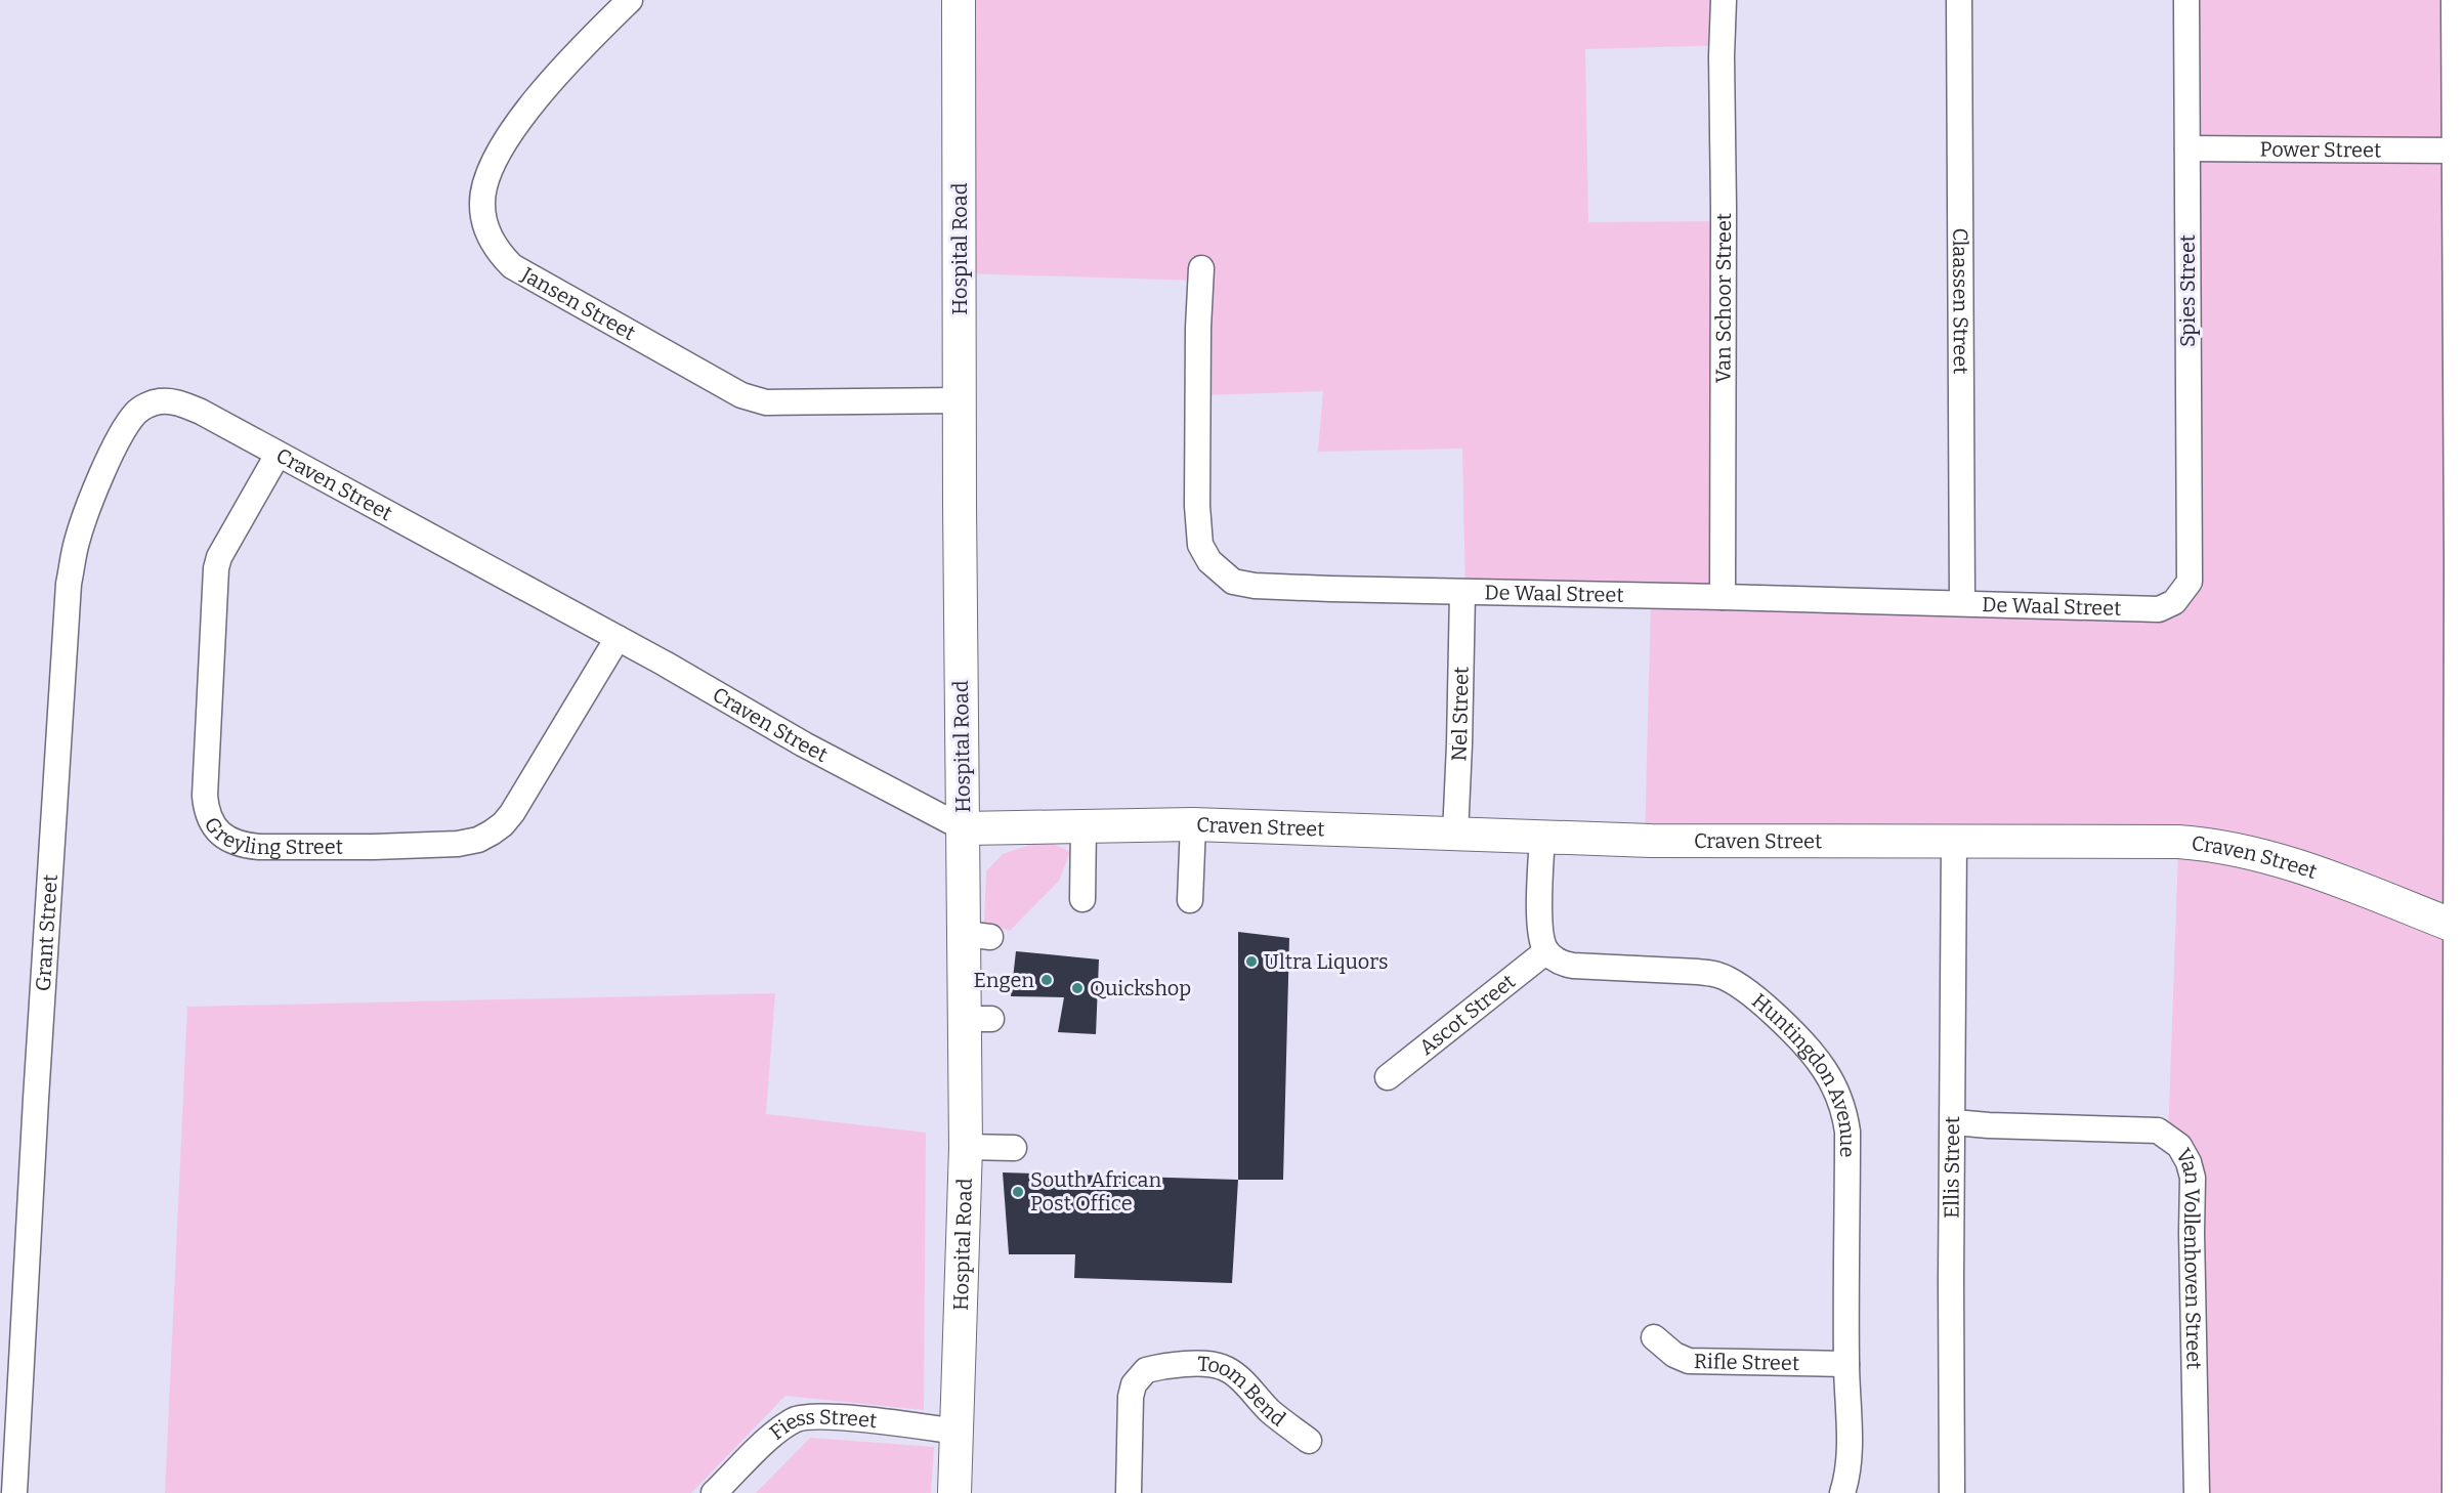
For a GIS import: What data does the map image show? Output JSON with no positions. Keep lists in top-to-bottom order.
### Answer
{
  "streets": {
    "main road": ["Hospital Road", "Craven Street"],
    "street": [
      "Power Street",
      "Spies Street",
      "Van Schoor Street",
      "Claassen Street",
      "Jansen Street",
      "De Waal Street",
      "Nel Street",
      "Greyling Street",
      "Grant Street",
      "Ascot Street",
      "Huntingdon Avenue",
      "Ellis Street",
      "Van Vollenhoven Street",
      "Rifle Street",
      "Toom Bend",
      "Fiess Street"
    ]
  },
  "crossings": [
    ["Power Street", "Spies Street"],
    ["Hospital Road", "Jansen Street"],
    ["Hospital Road", "Craven Street"],
    ["Hospital Road", "Fiess Street"],
    ["Spies Street", "De Waal Street"],
    ["Van Schoor Street", "De Waal Street"],
    ["Claassen Street", "De Waal Street"],
    ["Craven Street", "Nel Street"],
    ["Craven Street", "Greyling Street"],
    ["Craven Street", "Grant Street"],
    ["Craven Street", "Ellis Street"],
    ["De Waal Street", "Nel Street"],
    ["Ascot Street", "Huntingdon Avenue"],
    ["Huntingdon Avenue", "Rifle Street"],
    ["Ellis Street", "Van Vollenhoven Street"]
  ],
  "places": [
    "Ultra Liquors",
    "Engen",
    "Quickshop",
    "South African Post Office"
  ]
}
